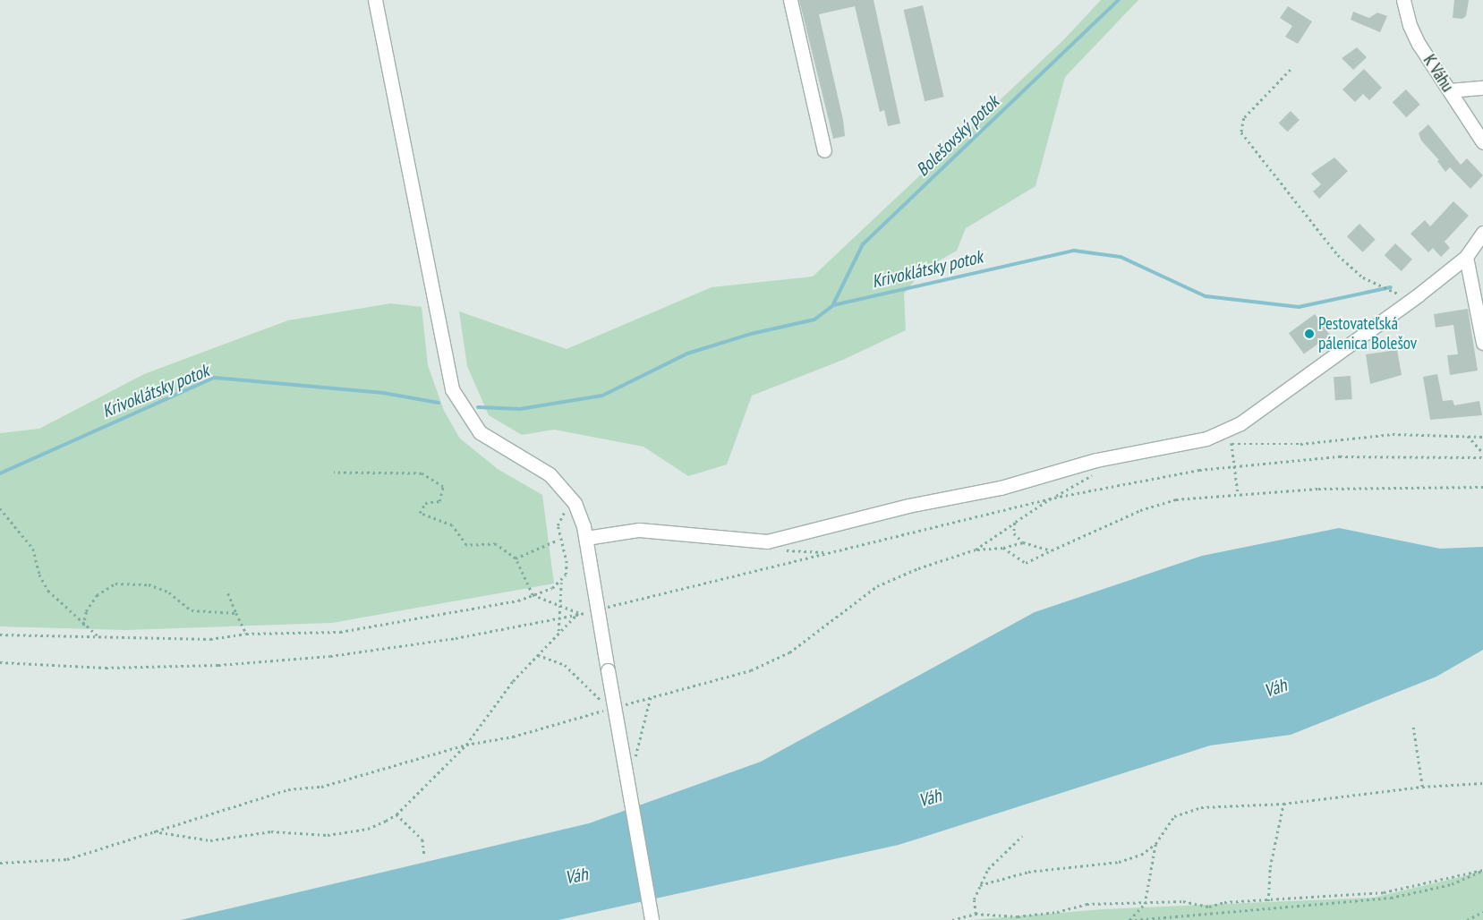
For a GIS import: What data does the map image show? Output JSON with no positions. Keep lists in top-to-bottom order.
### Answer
{
  "streets": {
    "street": ["K Váhu"]
  },
  "water": ["Bolešovský potok", "Krivoklátsky potok", "Váh"],
  "places": ["Pestovateľská pálenica Bolešov"]
}
